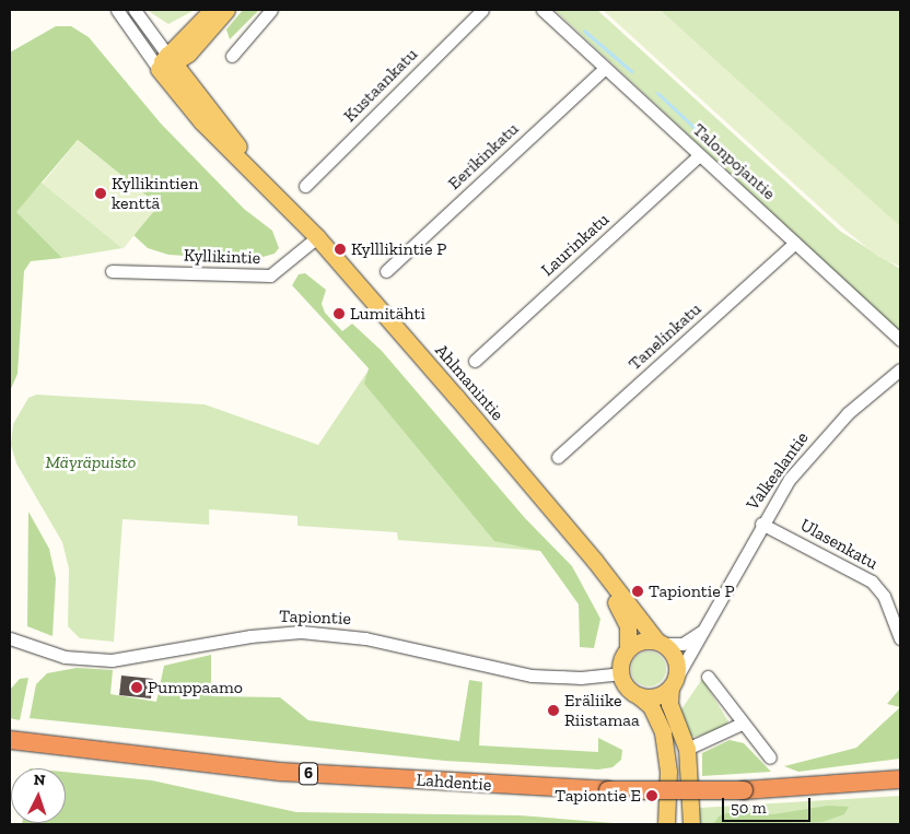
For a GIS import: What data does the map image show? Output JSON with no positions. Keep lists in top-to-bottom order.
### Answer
{
  "streets": {
    "highway": ["6", "Lahdentie"],
    "main road": ["Ahlmanintie"],
    "street": [
      "Kustaankatu",
      "Eerikinkatu",
      "Talonpojantie",
      "Laurinkatu",
      "Kyllikintie",
      "Tanelinkatu",
      "Valkealantie",
      "Ulasenkatu",
      "Tapiontie"
    ]
  },
  "crossings": [
    ["Eerikinkatu", "Talonpojantie"],
    ["Talonpojantie", "Laurinkatu"],
    ["Talonpojantie", "Tanelinkatu"],
    ["Kyllikintie", "Ahlmanintie"],
    ["Ahlmanintie", "Valkealantie"],
    ["Ahlmanintie", "Tapiontie"],
    ["Valkealantie", "Ulasenkatu"],
    ["Valkealantie", "Tapiontie"]
  ],
  "parks": ["Mäyräpuisto"],
  "places": [
    "Kyllikintien kenttä",
    "Kylllikintie P",
    "Lumitähti",
    "Tapiontie P",
    "Pumppaamo",
    "Eräliike Riistamaa",
    "Tapiontie E"
  ],
  "scale_bar": "50 m",
  "north": "top"
}
